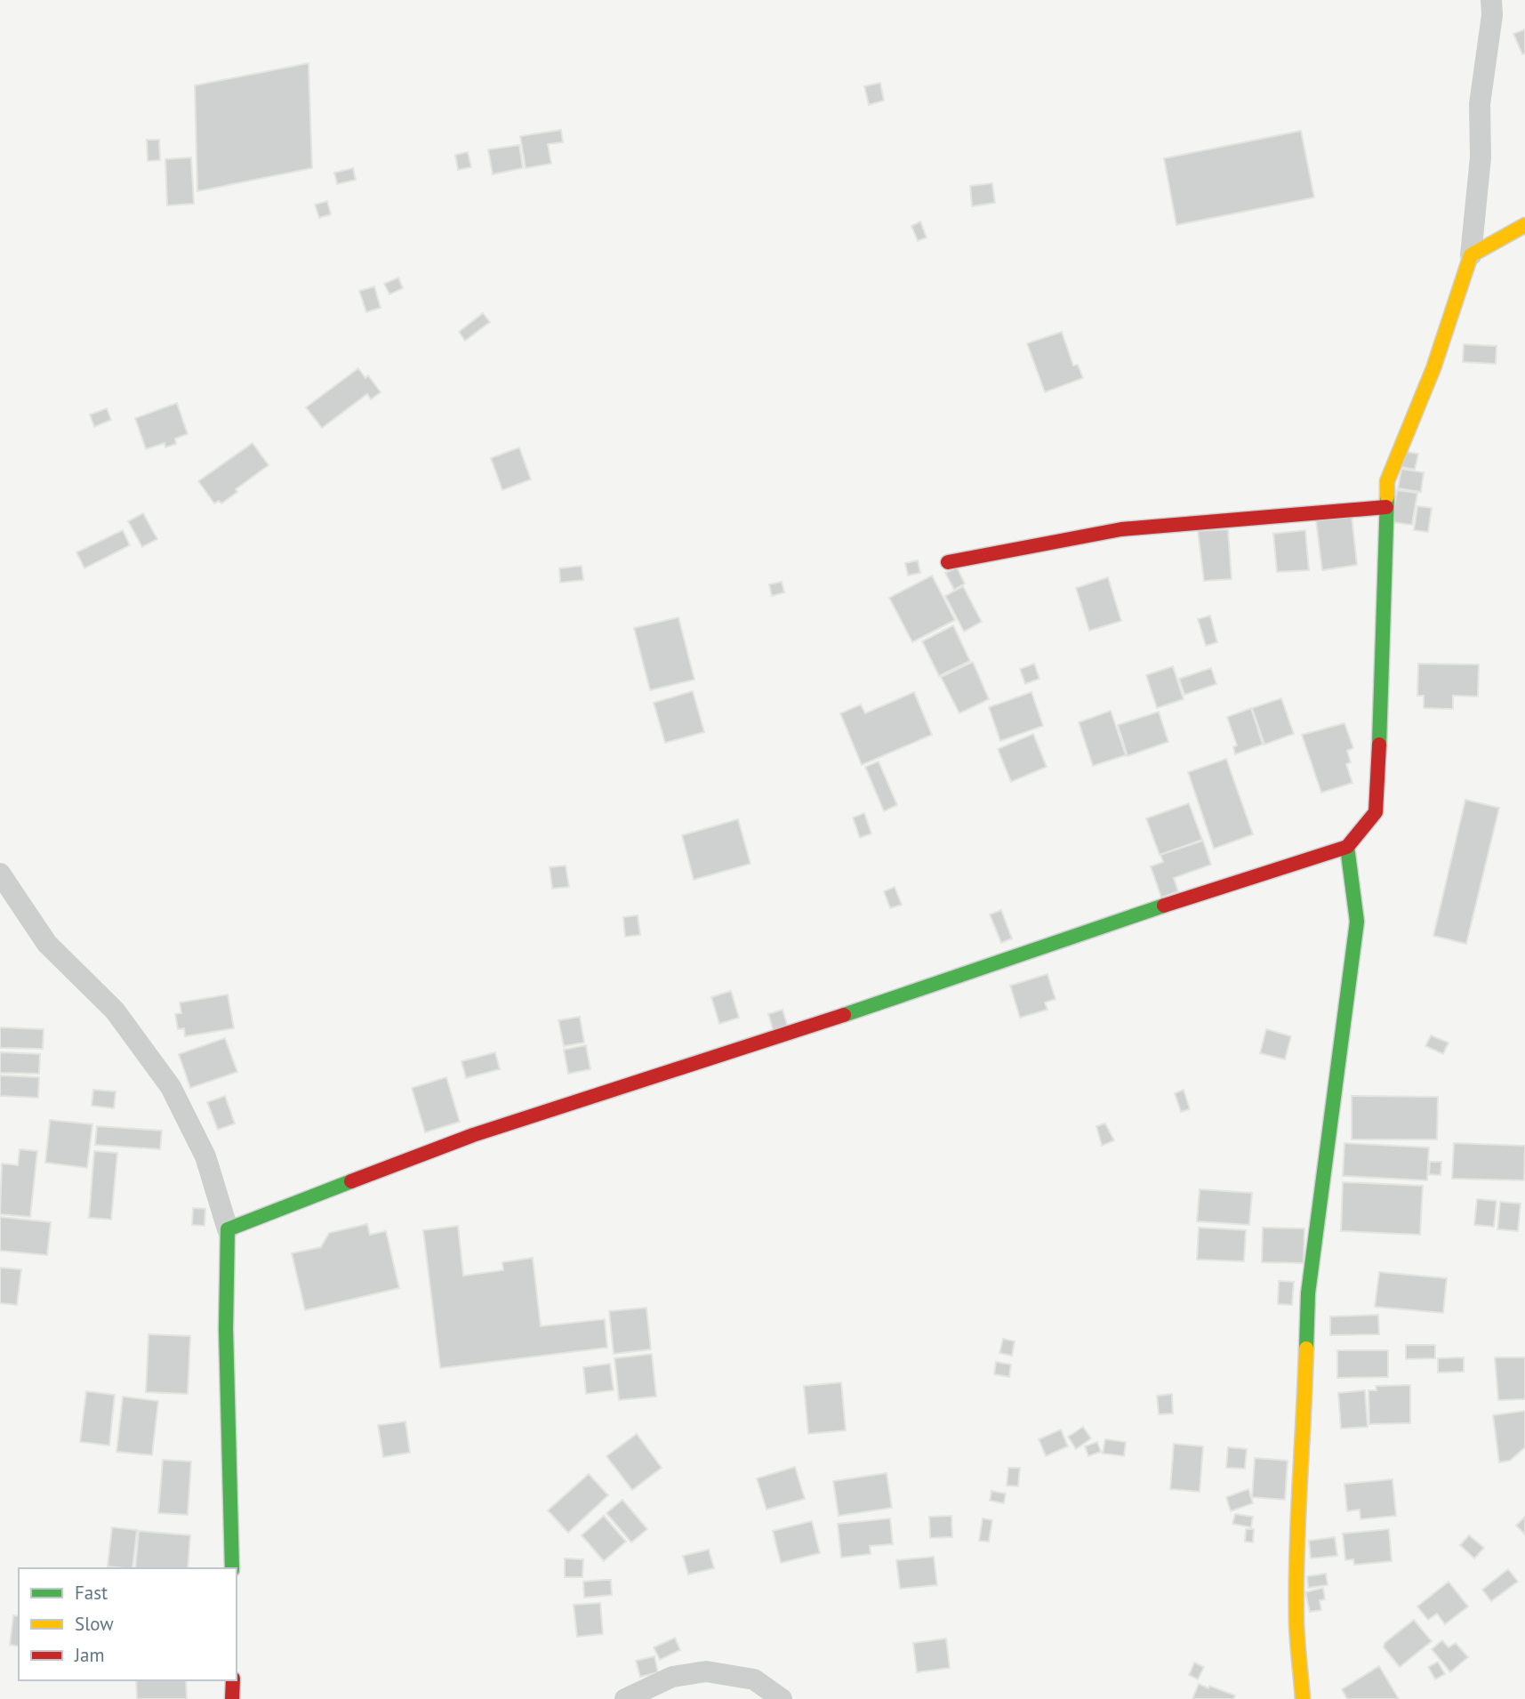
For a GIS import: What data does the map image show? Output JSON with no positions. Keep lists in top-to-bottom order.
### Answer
{
  "legend": ["Fast", "Slow", "Jam"]
}
